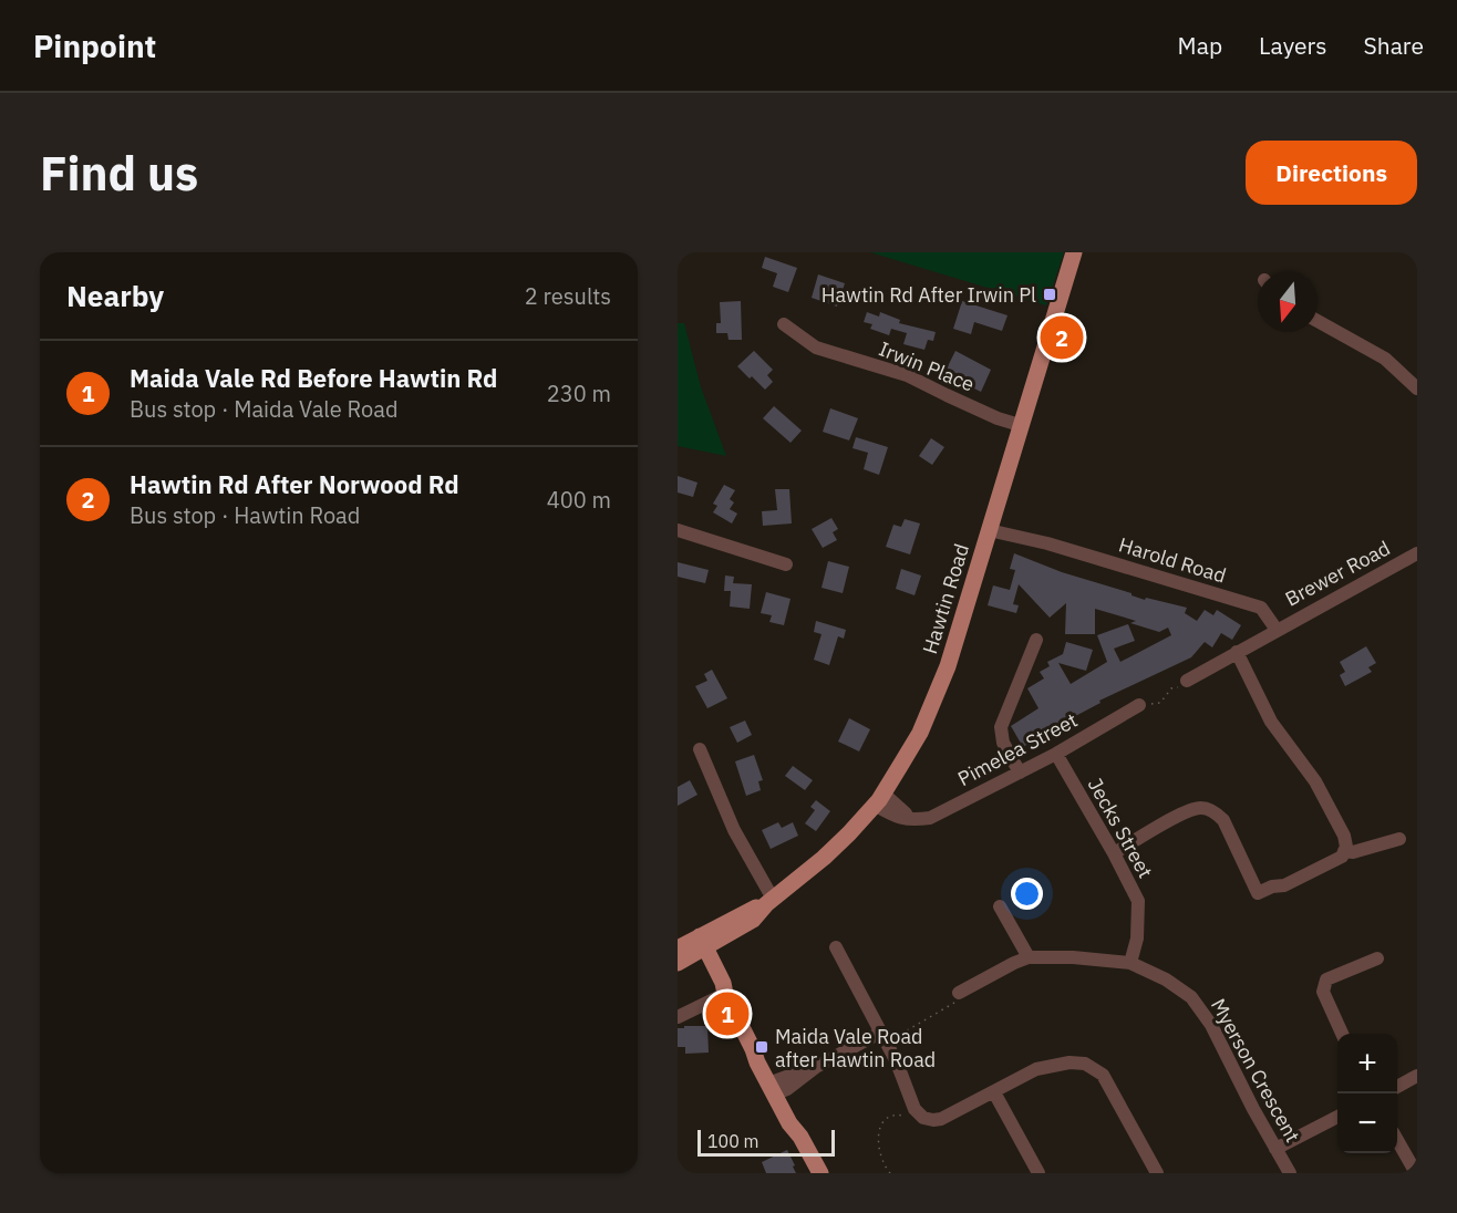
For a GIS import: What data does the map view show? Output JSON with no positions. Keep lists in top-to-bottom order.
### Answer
{
  "streets": {
    "main road": ["Hawtin Road"],
    "street": [
      "Irwin Place",
      "Harold Road",
      "Brewer Road",
      "Pimelea Street",
      "Jecks Street",
      "Myerson Crescent"
    ]
  },
  "crossings": [
    ["Irwin Place", "Hawtin Road"],
    ["Harold Road", "Brewer Road"],
    ["Harold Road", "Hawtin Road"],
    ["Hawtin Road", "Pimelea Street"],
    ["Pimelea Street", "Jecks Street"],
    ["Jecks Street", "Myerson Crescent"]
  ],
  "places": {
    "transit": ["Hawtin Rd After Irwin Pl", "Maida Vale Road after Hawtin Road"]
  },
  "scale_bar": "100 m",
  "north": "bottom",
  "page": {
    "header": "Pinpoint",
    "nav": ["Map", "Layers", "Share"],
    "buttons": "Directions",
    "title": "Find us",
    "heading": ["Nearby", "2 results"],
    "pins": ["2", "1"],
    "list": [
      {
        "mark": "1",
        "name": "Maida Vale Rd Before Hawtin Rd",
        "note": "Bus stop · Maida Vale Road",
        "value": "230 m"
      },
      {
        "mark": "2",
        "name": "Hawtin Rd After Norwood Rd",
        "note": "Bus stop · Hawtin Road",
        "value": "400 m"
      }
    ],
    "map_buttons": ["+", "−"],
    "scale": "100 m"
  }
}
